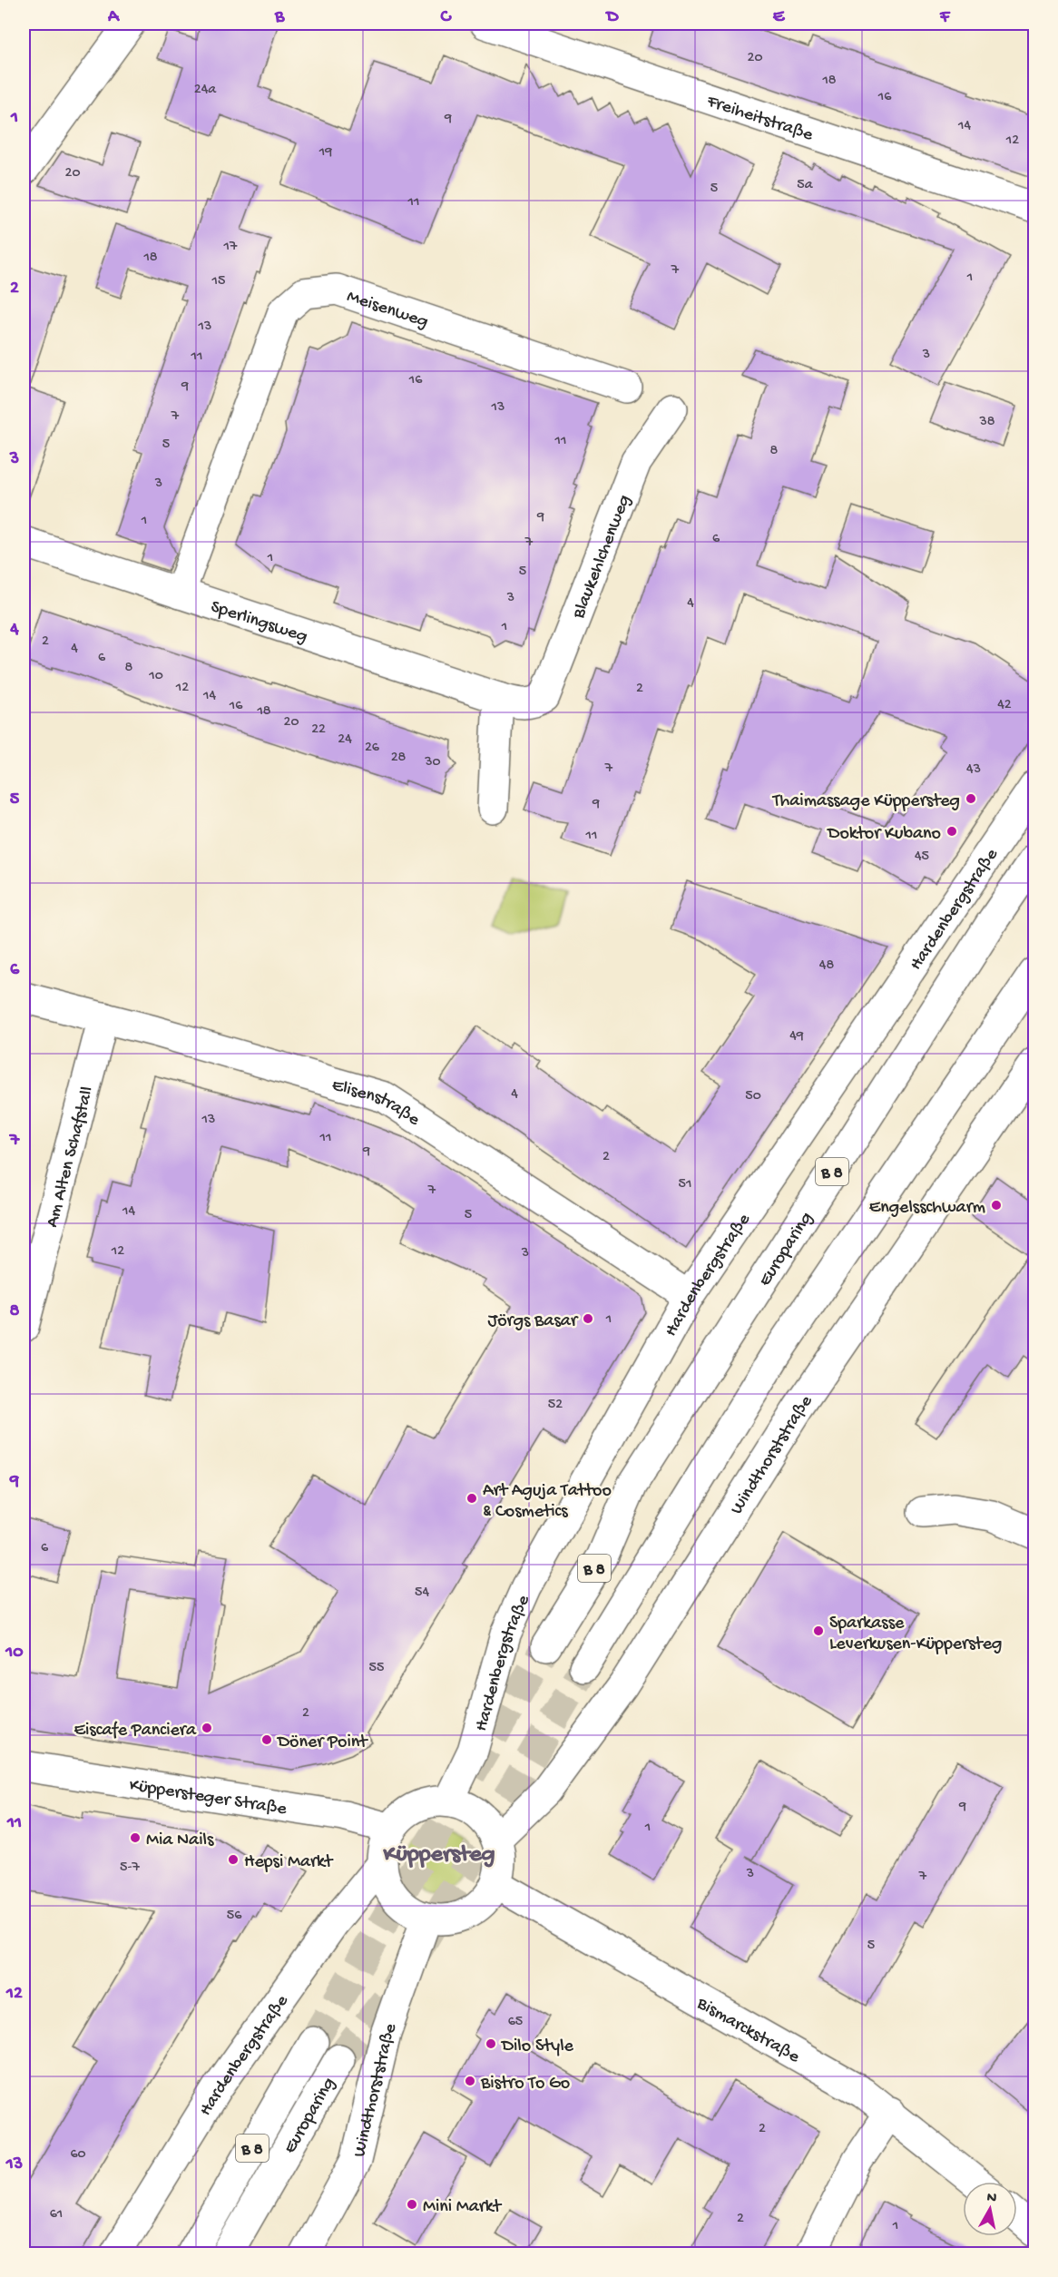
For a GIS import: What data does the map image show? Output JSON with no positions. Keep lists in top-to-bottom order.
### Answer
{
  "streets": {
    "main road": [
      "Freiheitstraße",
      "Meisenweg",
      "Blaukehlchenweg",
      "Sperlingsweg",
      "Hardenbergstraße",
      "Elisenstraße",
      "Am Alten Schafstall",
      "B 8",
      "Europaring",
      "Windthorststraße",
      "Küppersteger Straße",
      "Bismarckstraße"
    ]
  },
  "crossings": [
    ["Meisenweg", "Sperlingsweg"],
    ["Blaukehlchenweg", "Sperlingsweg"],
    ["Hardenbergstraße", "Elisenstraße"],
    ["Hardenbergstraße", "Windthorststraße"],
    ["Hardenbergstraße", "Küppersteger Straße"],
    ["Hardenbergstraße", "Bismarckstraße"],
    ["Elisenstraße", "Am Alten Schafstall"],
    ["Windthorststraße", "Küppersteger Straße"],
    ["Windthorststraße", "Bismarckstraße"],
    ["Küppersteger Straße", "Bismarckstraße"]
  ],
  "districts": ["Küppersteg"],
  "places": [
    "Thaimassage Küppersteg",
    "Doktor Kubano",
    "Engelsschwarm",
    "Jörgs Basar",
    "Art Aguja Tattoo & Cosmetics",
    "Sparkasse Leverkusen-Küppersteg",
    "Eiscafe Panciera",
    "Döner Point",
    "Mia Nails",
    "Hepsi Markt",
    "Dilo Style",
    "Bistro To Go",
    "Mini Markt"
  ],
  "house_numbers": [
    "20",
    "18",
    "24a",
    "16",
    "9",
    "14",
    "12",
    "19",
    "20",
    "5a",
    "5",
    "11",
    "17",
    "18",
    "7",
    "1",
    "15",
    "13",
    "3",
    "11",
    "16",
    "9",
    "13",
    "7",
    "38",
    "11",
    "5",
    "8",
    "3",
    "9",
    "1",
    "6",
    "7",
    "1",
    "5",
    "3",
    "4",
    "1",
    "2",
    "4",
    "6",
    "8",
    "10",
    "12",
    "2",
    "14",
    "42",
    "16",
    "18",
    "20",
    "22",
    "24",
    "26",
    "28",
    "30",
    "7",
    "43",
    "9",
    "11",
    "45",
    "48",
    "49",
    "4",
    "50",
    "13",
    "11",
    "9",
    "2",
    "51",
    "7",
    "14",
    "5",
    "12",
    "3",
    "1",
    "52",
    "6",
    "54",
    "55",
    "2",
    "9",
    "1",
    "5-7",
    "3",
    "7",
    "56",
    "5",
    "65",
    "2",
    "60",
    "61",
    "2",
    "1"
  ],
  "north": "top",
  "grid": {
    "columns": [
      "A",
      "B",
      "C",
      "D",
      "E",
      "F"
    ],
    "rows": [
      "1",
      "2",
      "3",
      "4",
      "5",
      "6",
      "7",
      "8",
      "9",
      "10",
      "11",
      "12",
      "13"
    ]
  }
}
